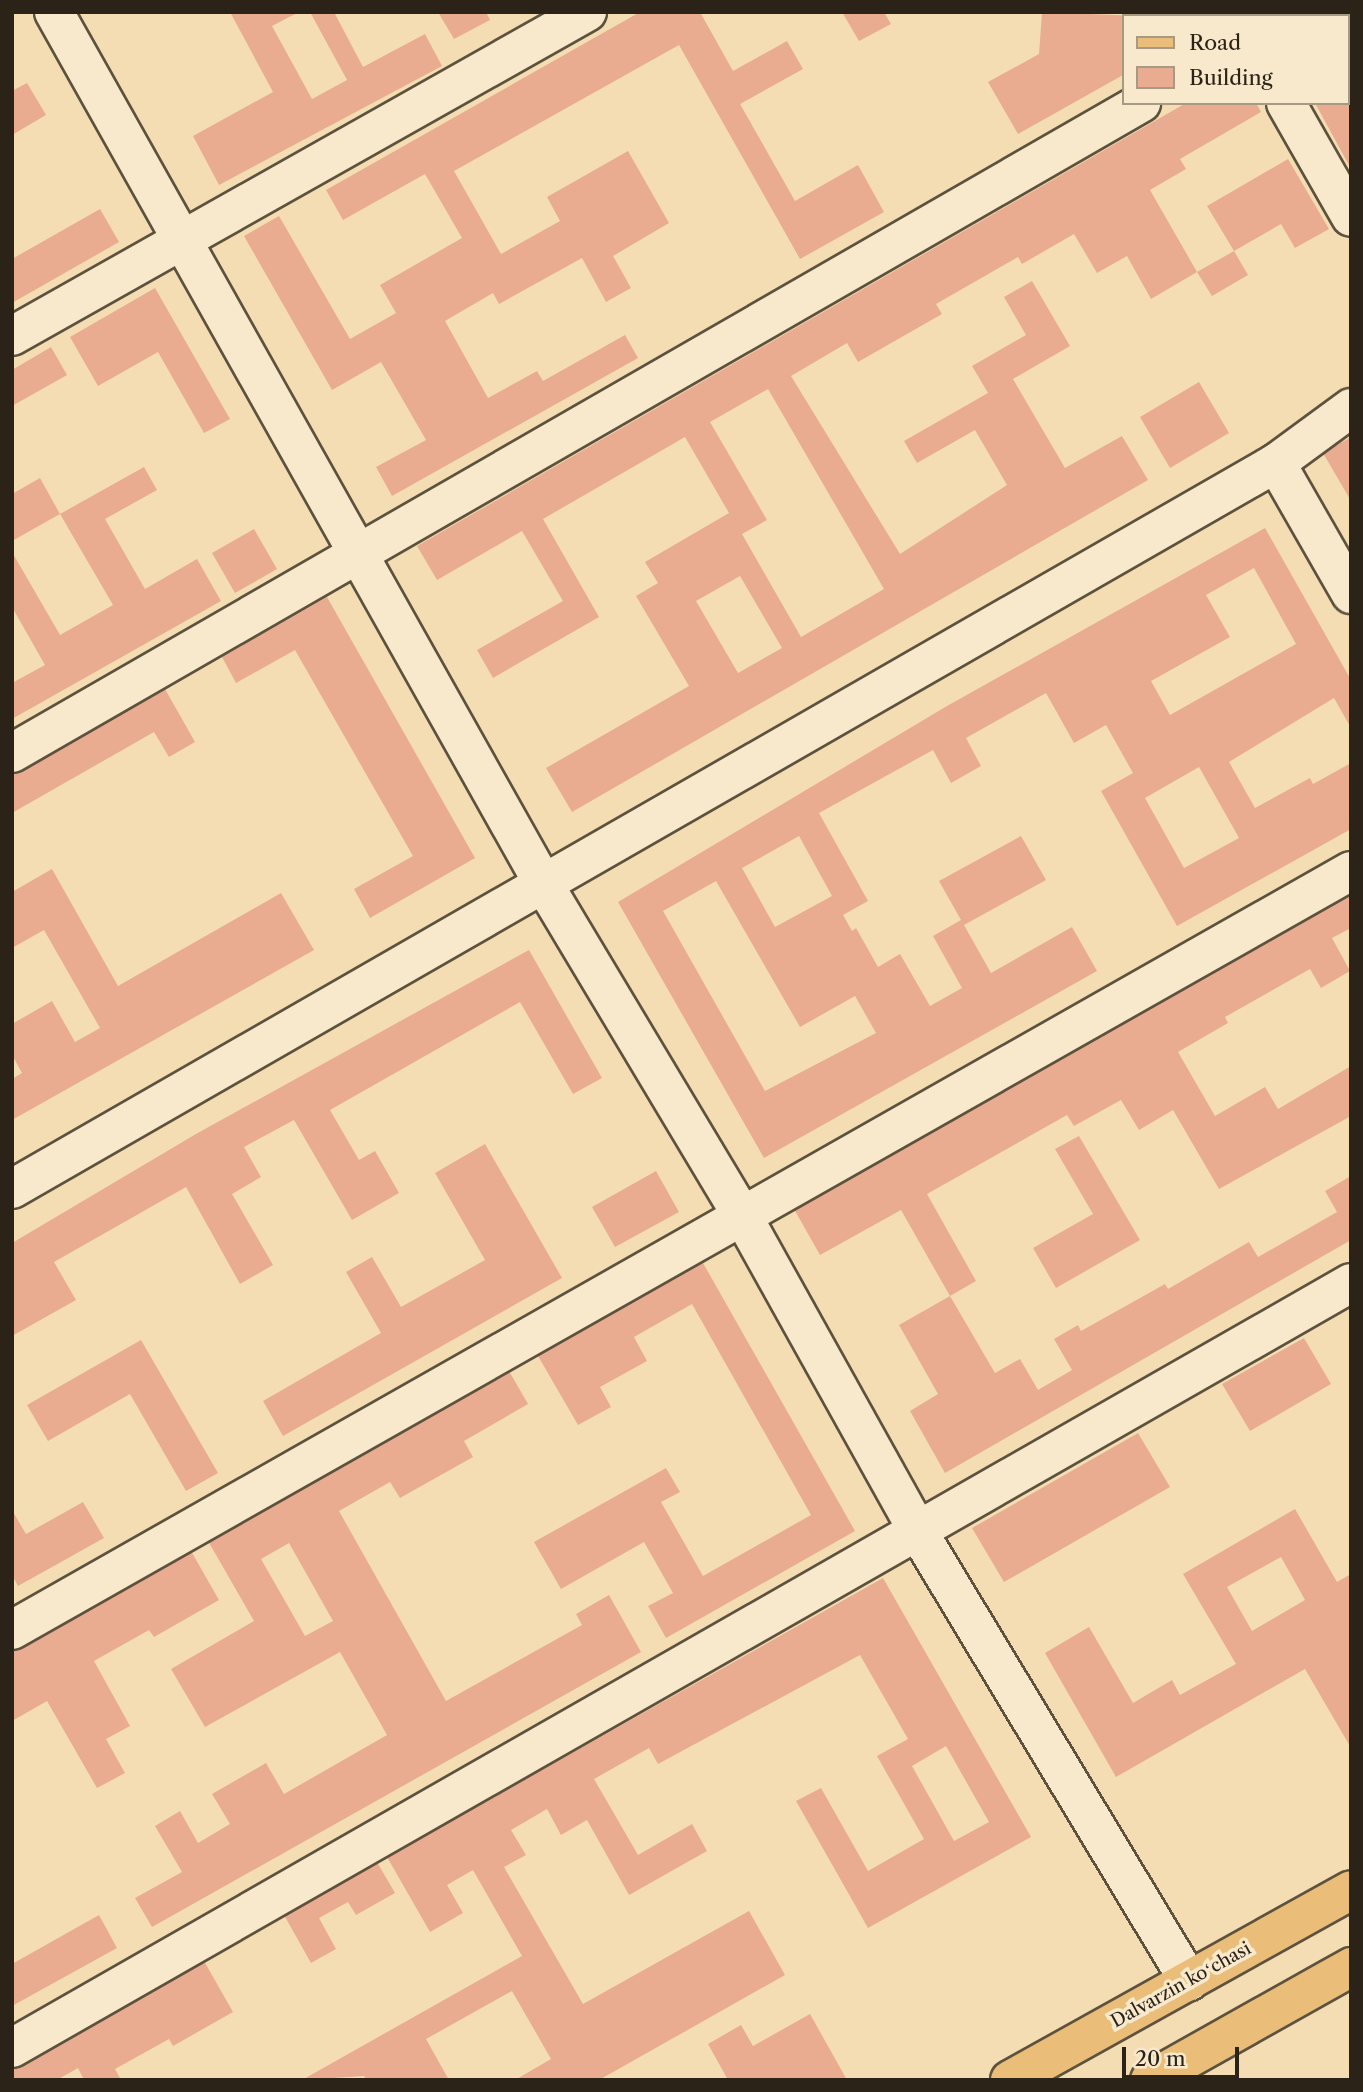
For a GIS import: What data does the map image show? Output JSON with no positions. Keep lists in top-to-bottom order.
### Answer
{
  "streets": {
    "main road": ["Dalvarzin koʻchasi"]
  },
  "legend": ["Road", "Building"],
  "scale_bar": "20 m"
}
